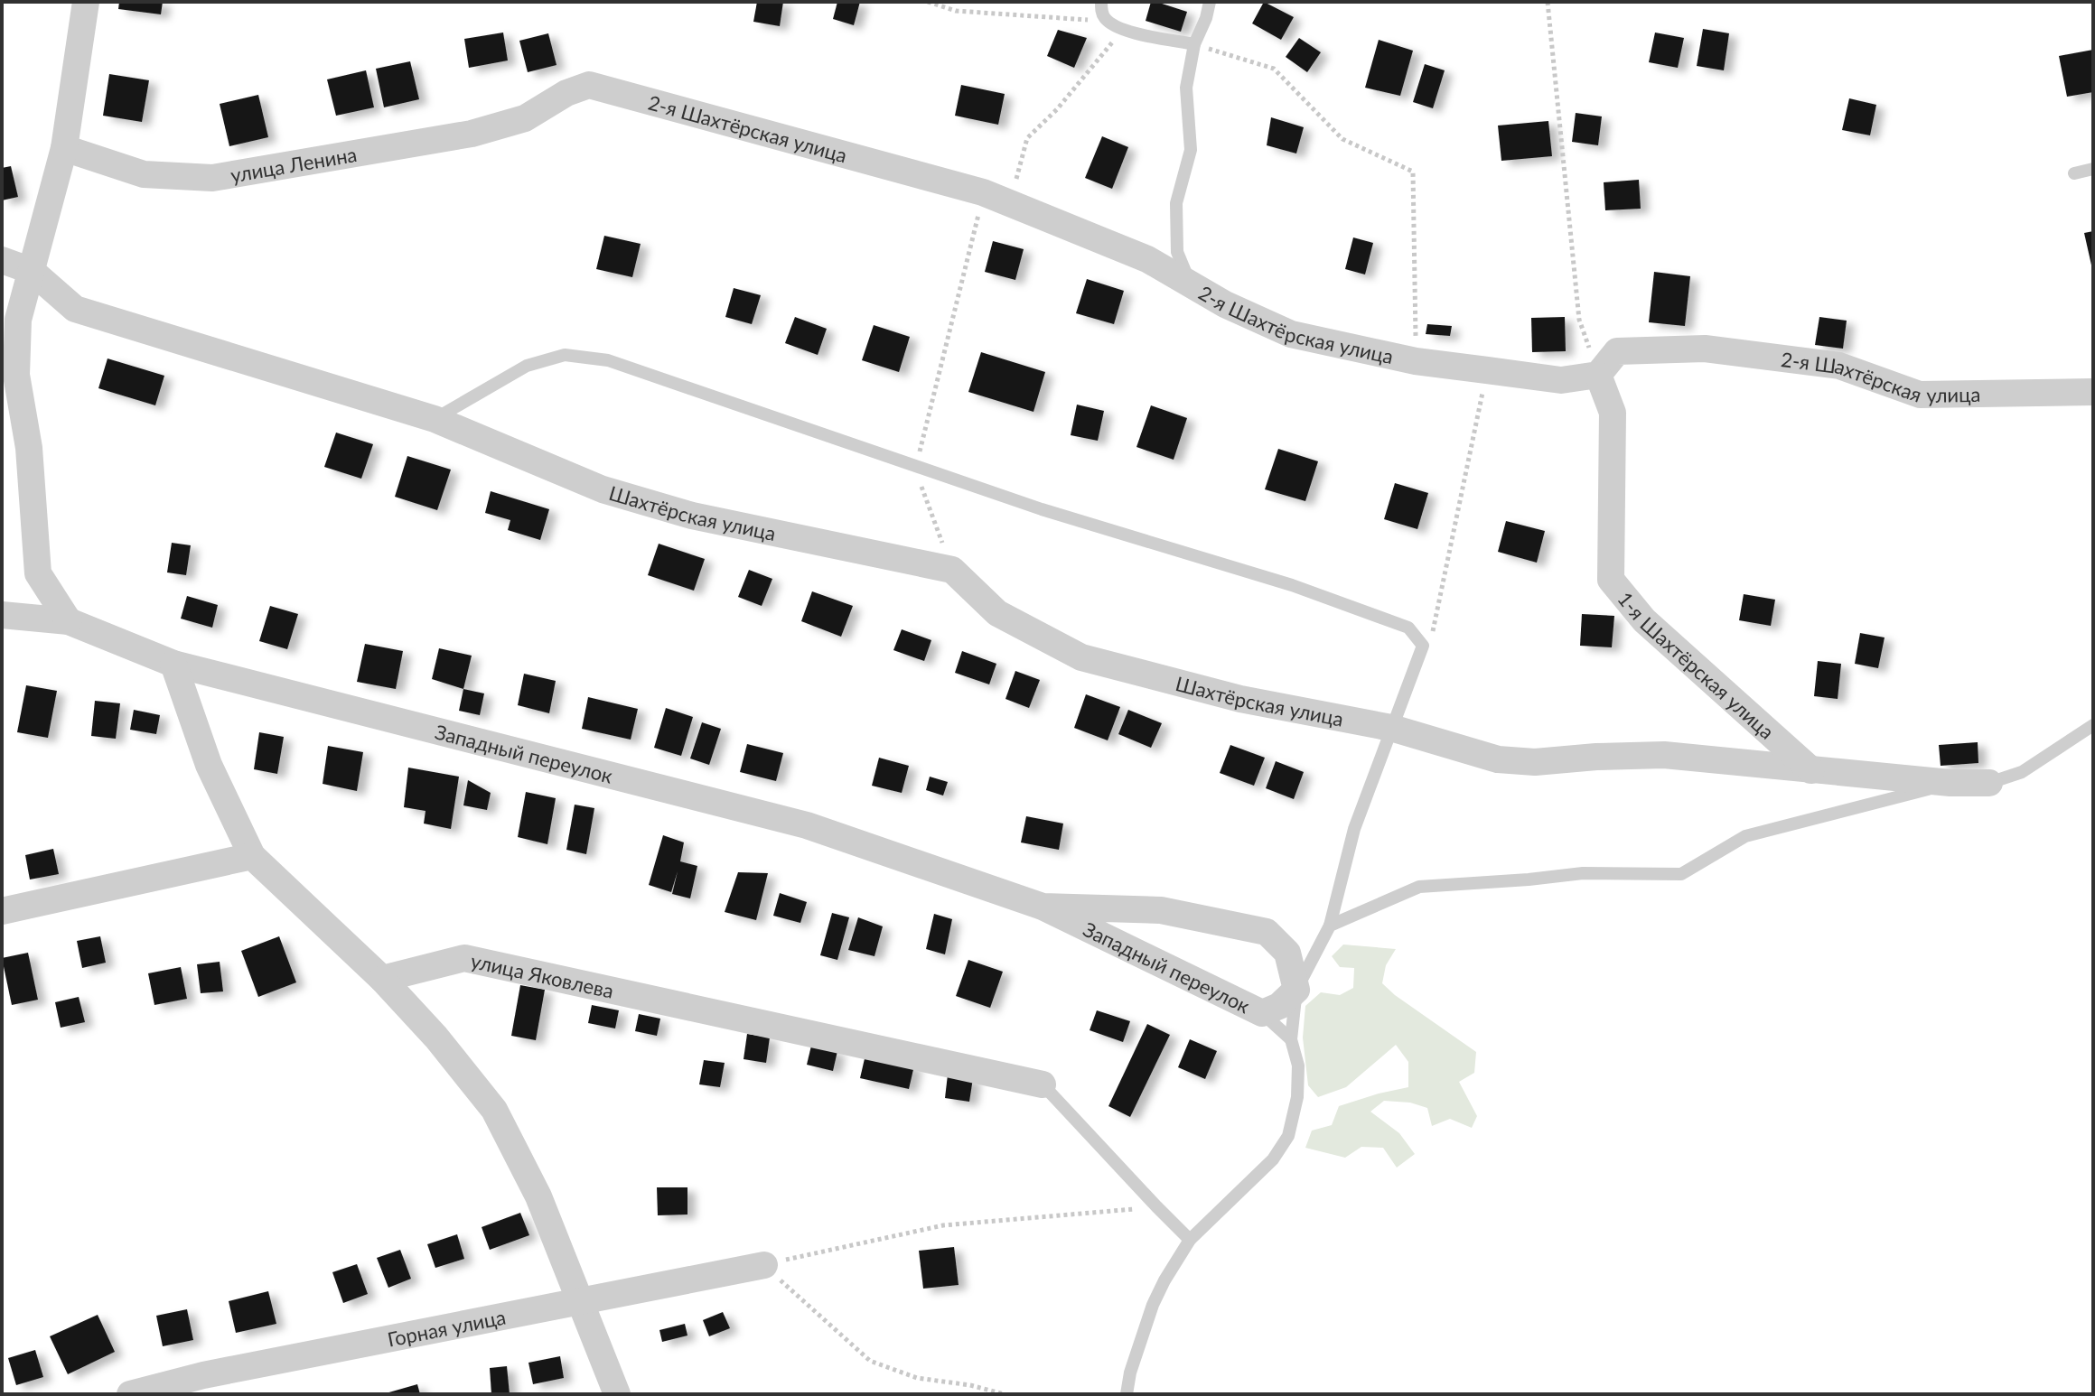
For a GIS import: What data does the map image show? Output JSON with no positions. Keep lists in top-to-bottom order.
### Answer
{
  "streets": {
    "street": [
      "2-я Шахтёрская улица",
      "улица Ленина",
      "Шахтёрская улица",
      "1-я Шахтёрская улица",
      "Западный переулок",
      "улица Яковлева",
      "Горная улица"
    ]
  },
  "crossings": [
    ["2-я Шахтёрская улица", "улица Ленина"],
    ["2-я Шахтёрская улица", "1-я Шахтёрская улица"],
    ["Шахтёрская улица", "1-я Шахтёрская улица"]
  ]
}
